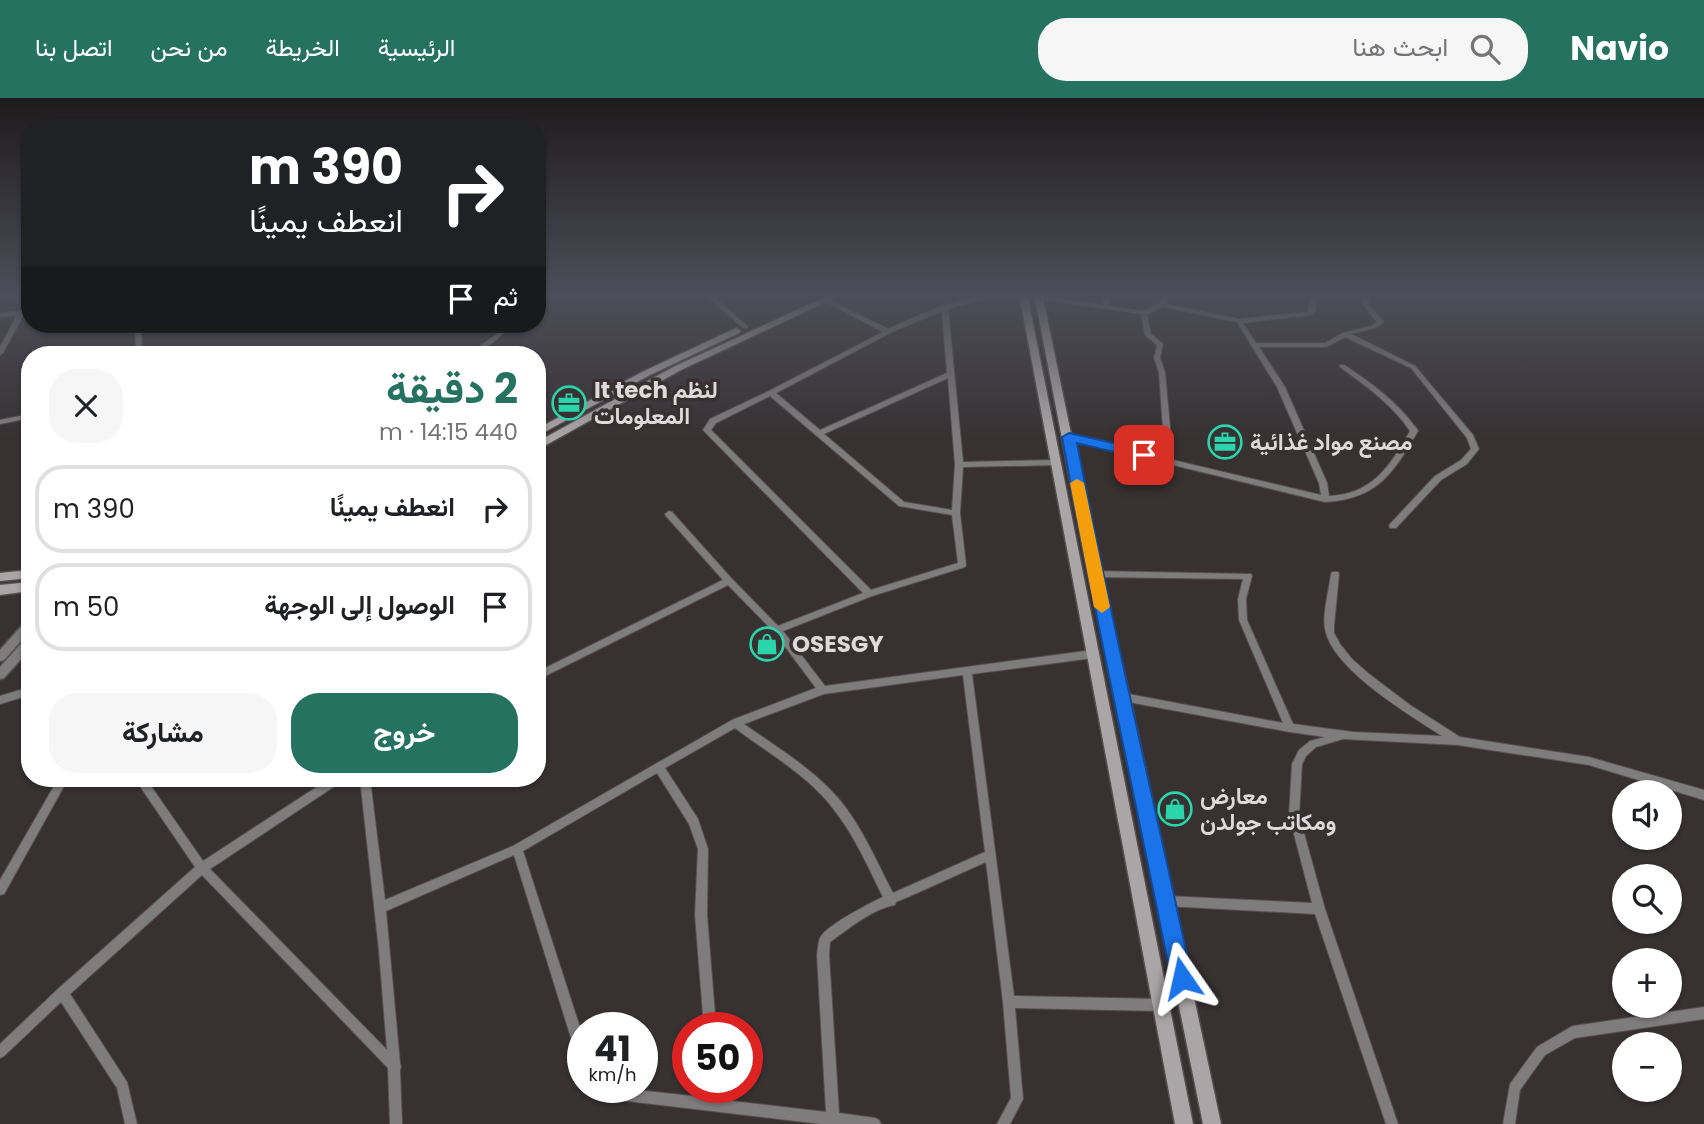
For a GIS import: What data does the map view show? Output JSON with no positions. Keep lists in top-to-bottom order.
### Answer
{
  "places": {
    "office": ["It tech لنظم المعلومات", "مصنع مواد غذائية"],
    "shop": ["OSESGY", "معارض ومكاتب جولدن"]
  },
  "page": {
    "header": "Navio",
    "search": "ابحث هنا",
    "nav": [
      "الرئيسية",
      "الخريطة",
      "من نحن",
      "اتصل بنا"
    ],
    "turn": ["390 m", "انعطف يمينًا"],
    "then": "ثم",
    "heading": ["2 دقيقة", "440 m · 14:15"],
    "list": [
      {
        "name": "انعطف يمينًا",
        "value": "390 m"
      },
      {
        "name": "الوصول إلى الوجهة",
        "value": "50 m"
      }
    ],
    "buttons": ["خروج", "مشاركة"],
    "map_buttons": ["+", "−"],
    "speed": "41 km/h",
    "limit": "50"
  }
}
